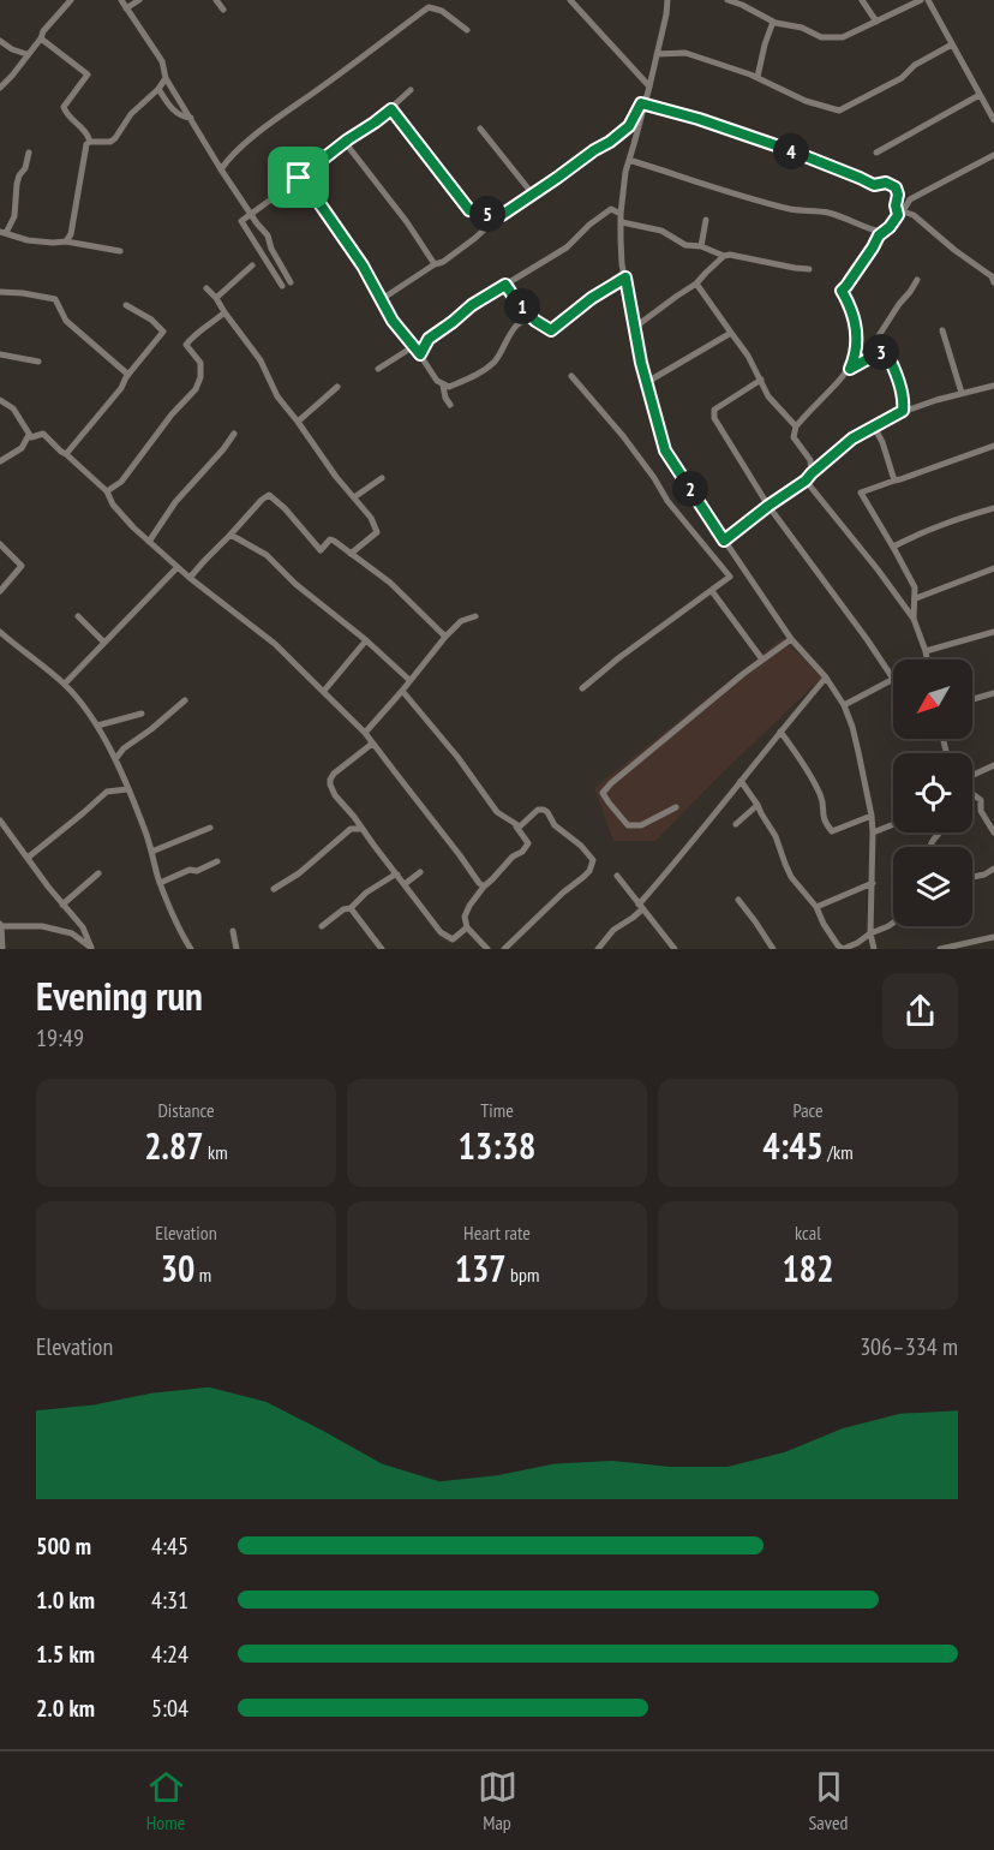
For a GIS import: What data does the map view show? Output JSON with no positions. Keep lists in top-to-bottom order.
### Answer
{
  "north": "bottom left",
  "page": {
    "pins": [
      "4",
      "5",
      "1",
      "3",
      "2"
    ],
    "heading": ["Evening run", "19:49"],
    "stats": [
      ["Distance", "2.87 km"],
      ["Time", "13:38"],
      ["Pace", "4:45 /km"],
      ["Elevation", "30 m"],
      ["Heart rate", "137 bpm"],
      ["kcal", "182"]
    ],
    "chart": ["Elevation", "306–334 m"],
    "list": [
      {
        "name": "500 m",
        "note": "4:45"
      },
      {
        "name": "1.0 km",
        "note": "4:31"
      },
      {
        "name": "1.5 km",
        "note": "4:24"
      },
      {
        "name": "2.0 km",
        "note": "5:04"
      }
    ],
    "tabs": ["Home", "Map", "Saved"]
  }
}
